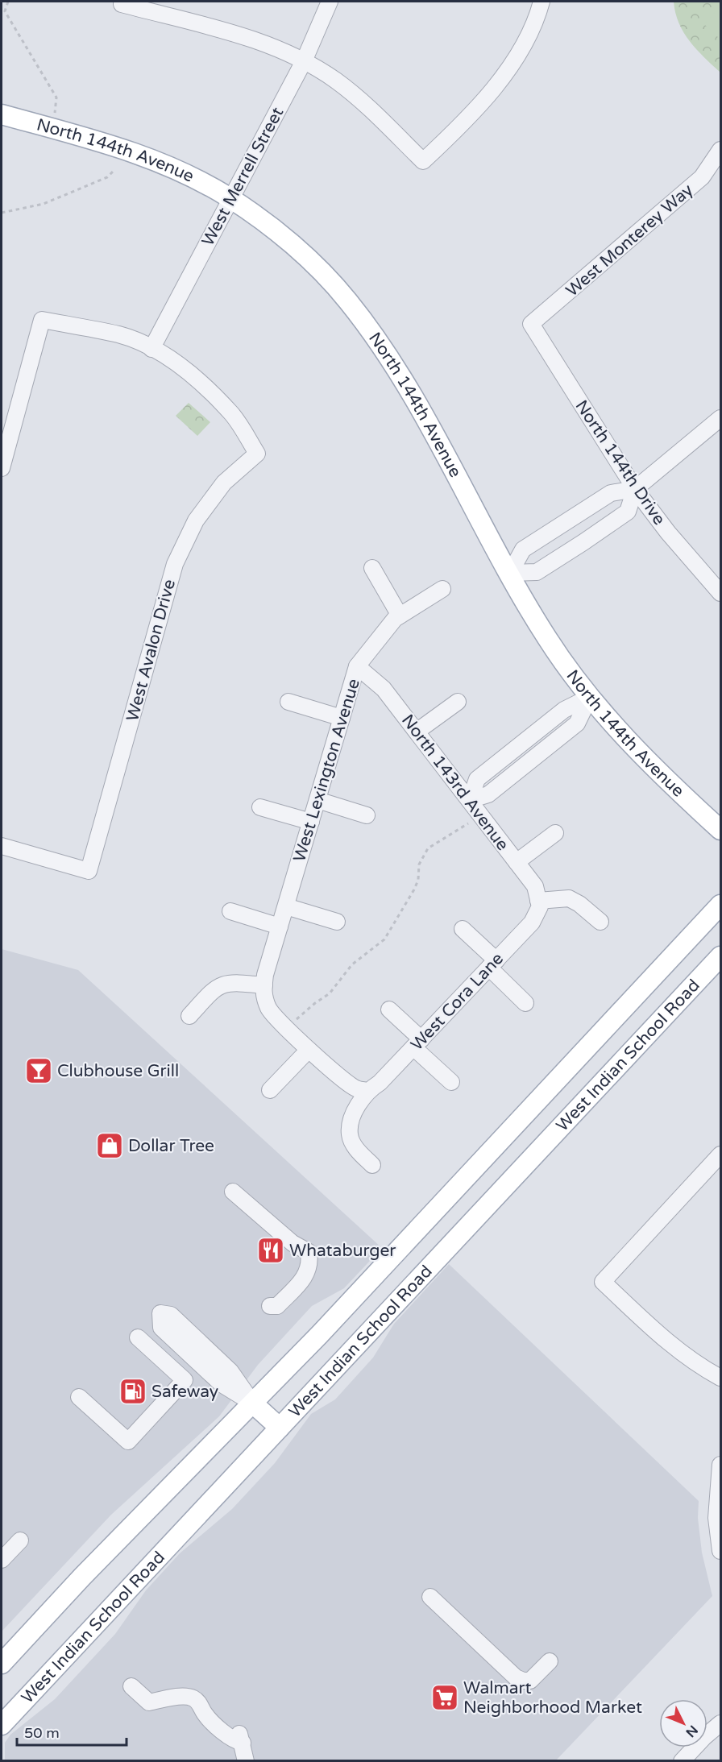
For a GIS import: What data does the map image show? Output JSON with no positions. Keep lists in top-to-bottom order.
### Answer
{
  "streets": {
    "main road": ["North 144th Avenue", "West Indian School Road"],
    "street": [
      "West Merrell Street",
      "West Monterey Way",
      "North 144th Drive",
      "West Avalon Drive",
      "West Lexington Avenue",
      "North 143rd Avenue",
      "West Cora Lane"
    ]
  },
  "crossings": [
    ["North 144th Avenue", "West Merrell Street"],
    ["West Merrell Street", "West Avalon Drive"],
    ["West Monterey Way", "North 144th Drive"],
    ["West Lexington Avenue", "North 143rd Avenue"],
    ["North 143rd Avenue", "West Cora Lane"]
  ],
  "places": {
    "bar": ["Clubhouse Grill"],
    "shop": ["Dollar Tree"],
    "restaurant": ["Whataburger"],
    "fuel station": ["Safeway"],
    "supermarket": ["Walmart Neighborhood Market"]
  },
  "scale_bar": "50 m",
  "north": "bottom right"
}
